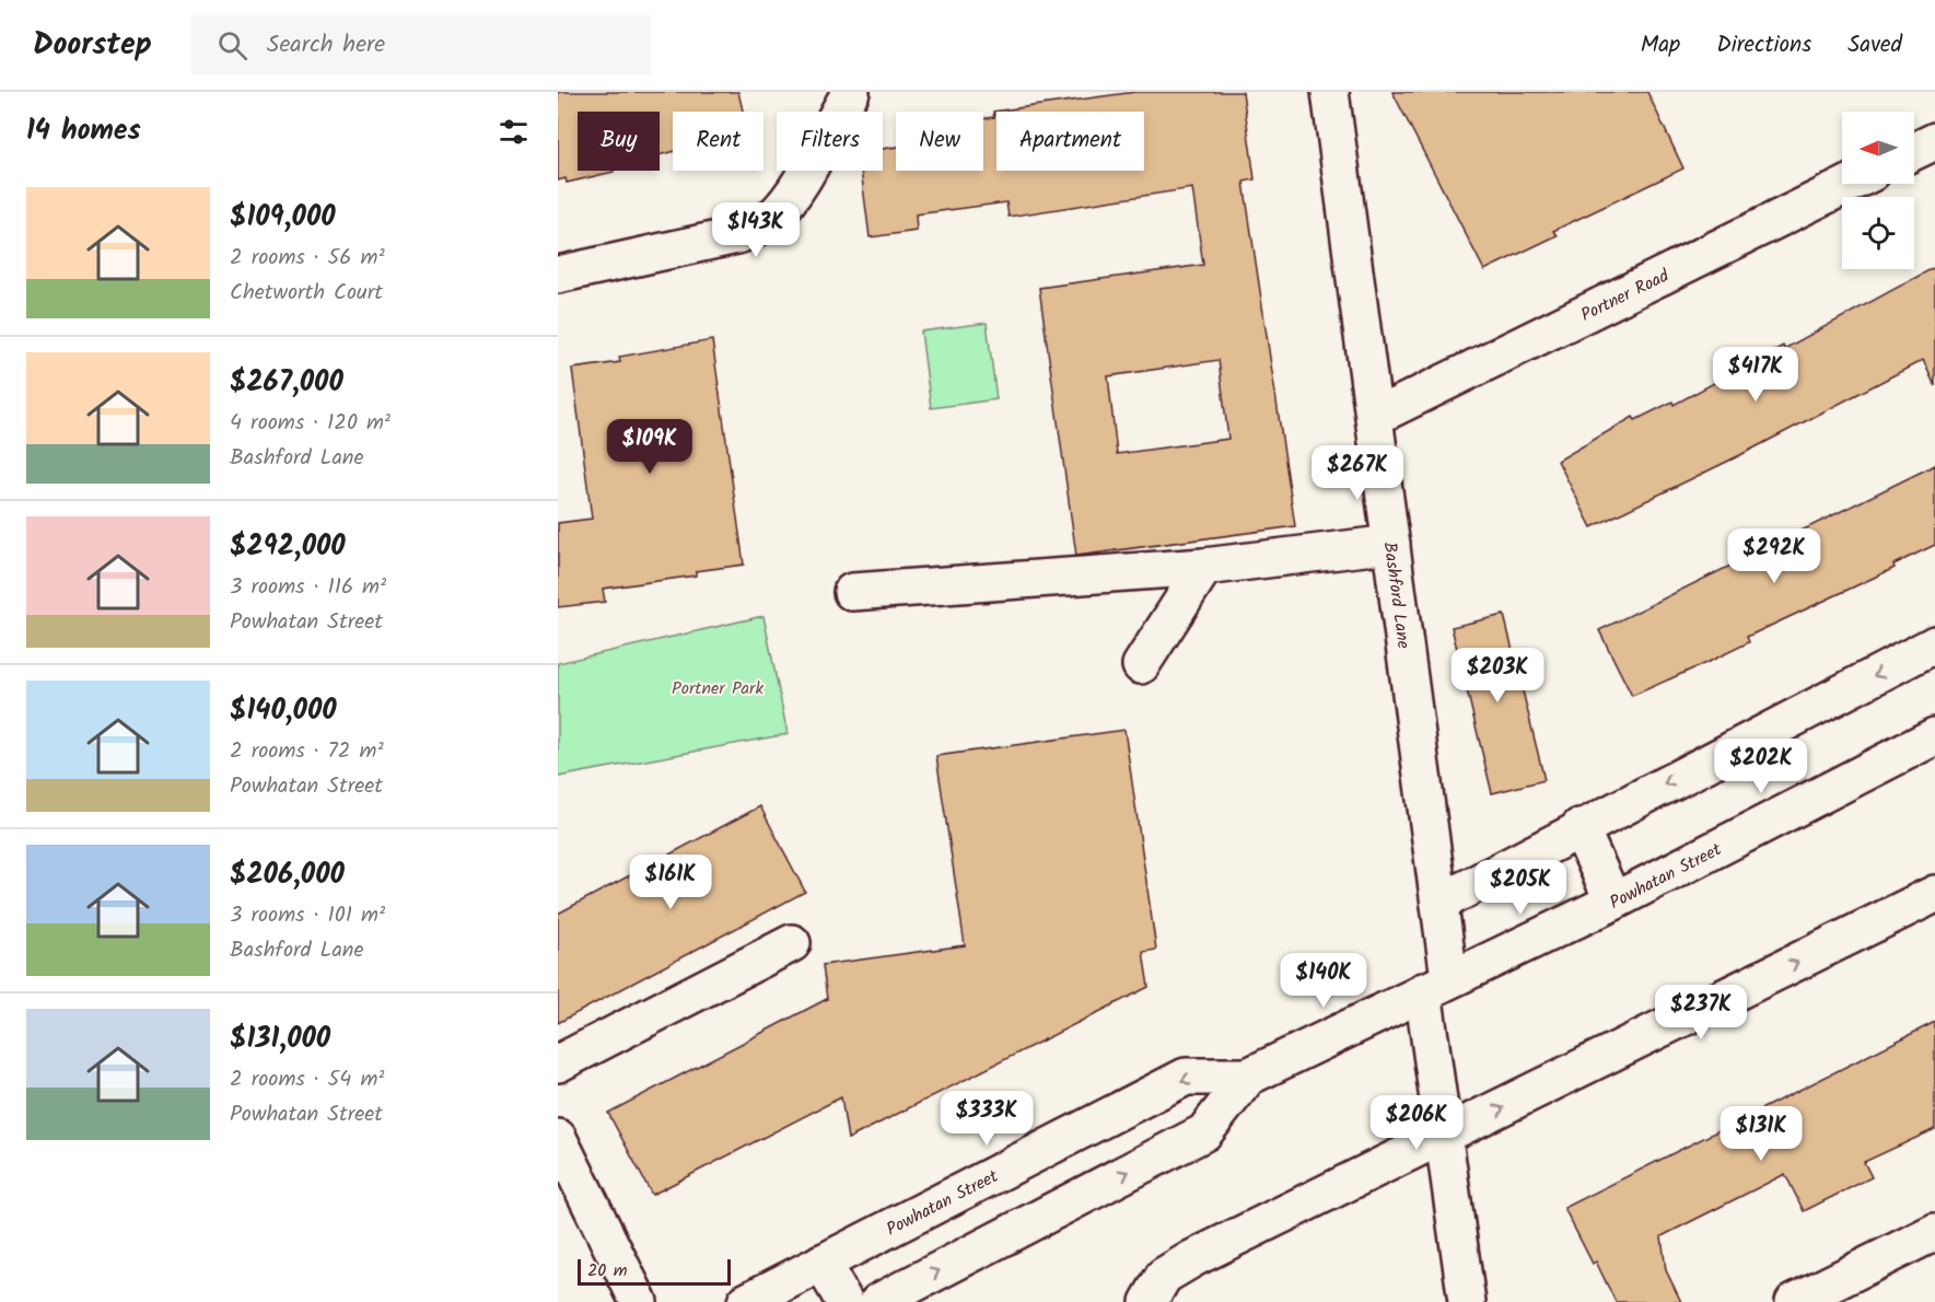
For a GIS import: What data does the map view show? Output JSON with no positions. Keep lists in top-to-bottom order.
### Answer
{
  "streets": {
    "street": ["Portner Road", "Bashford Lane", "Powhatan Street"]
  },
  "crossings": [
    ["Portner Road", "Bashford Lane"],
    ["Bashford Lane", "Powhatan Street"]
  ],
  "parks": ["Portner Park"],
  "scale_bar": "20 m",
  "north": "left",
  "page": {
    "header": "Doorstep",
    "search": "Search here",
    "nav": ["Map", "Directions", "Saved"],
    "heading": "14 homes",
    "chip": [
      "Buy",
      "Rent",
      "Filters",
      "New",
      "Apartment"
    ],
    "list": [
      {
        "name": "$109,000",
        "note": "2 rooms · 56 m² · Chetworth Court"
      },
      {
        "name": "$267,000",
        "note": "4 rooms · 120 m² · Bashford Lane"
      },
      {
        "name": "$292,000",
        "note": "3 rooms · 116 m² · Powhatan Street"
      },
      {
        "name": "$140,000",
        "note": "2 rooms · 72 m² · Powhatan Street"
      },
      {
        "name": "$206,000",
        "note": "3 rooms · 101 m² · Bashford Lane"
      },
      {
        "name": "$131,000",
        "note": "2 rooms · 54 m² · Powhatan Street"
      }
    ],
    "price": [
      "$143K",
      "$417K",
      "$109K",
      "$267K",
      "$292K",
      "$203K",
      "$202K",
      "$161K",
      "$205K",
      "$140K",
      "$237K",
      "$333K",
      "$206K",
      "$131K"
    ],
    "scale": "20 m"
  }
}
